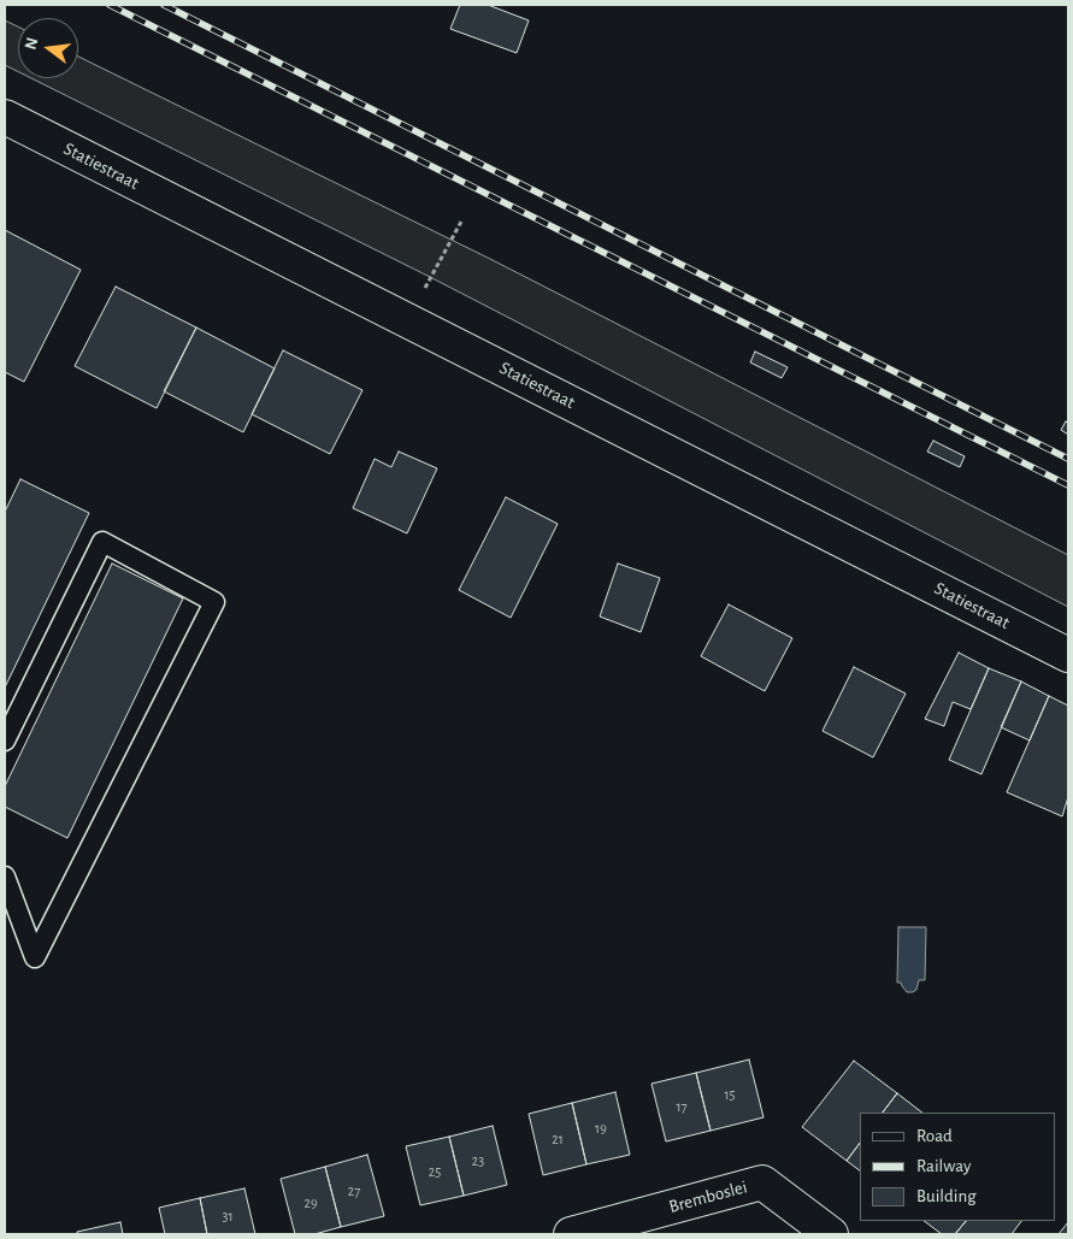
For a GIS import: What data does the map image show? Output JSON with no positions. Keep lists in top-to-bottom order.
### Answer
{
  "streets": {
    "street": ["Statiestraat", "Bremboslei"]
  },
  "house_numbers": [
    "15",
    "17",
    "19",
    "21",
    "23",
    "25",
    "27",
    "29",
    "31"
  ],
  "legend": ["Road", "Railway", "Building"],
  "north": "left"
}
